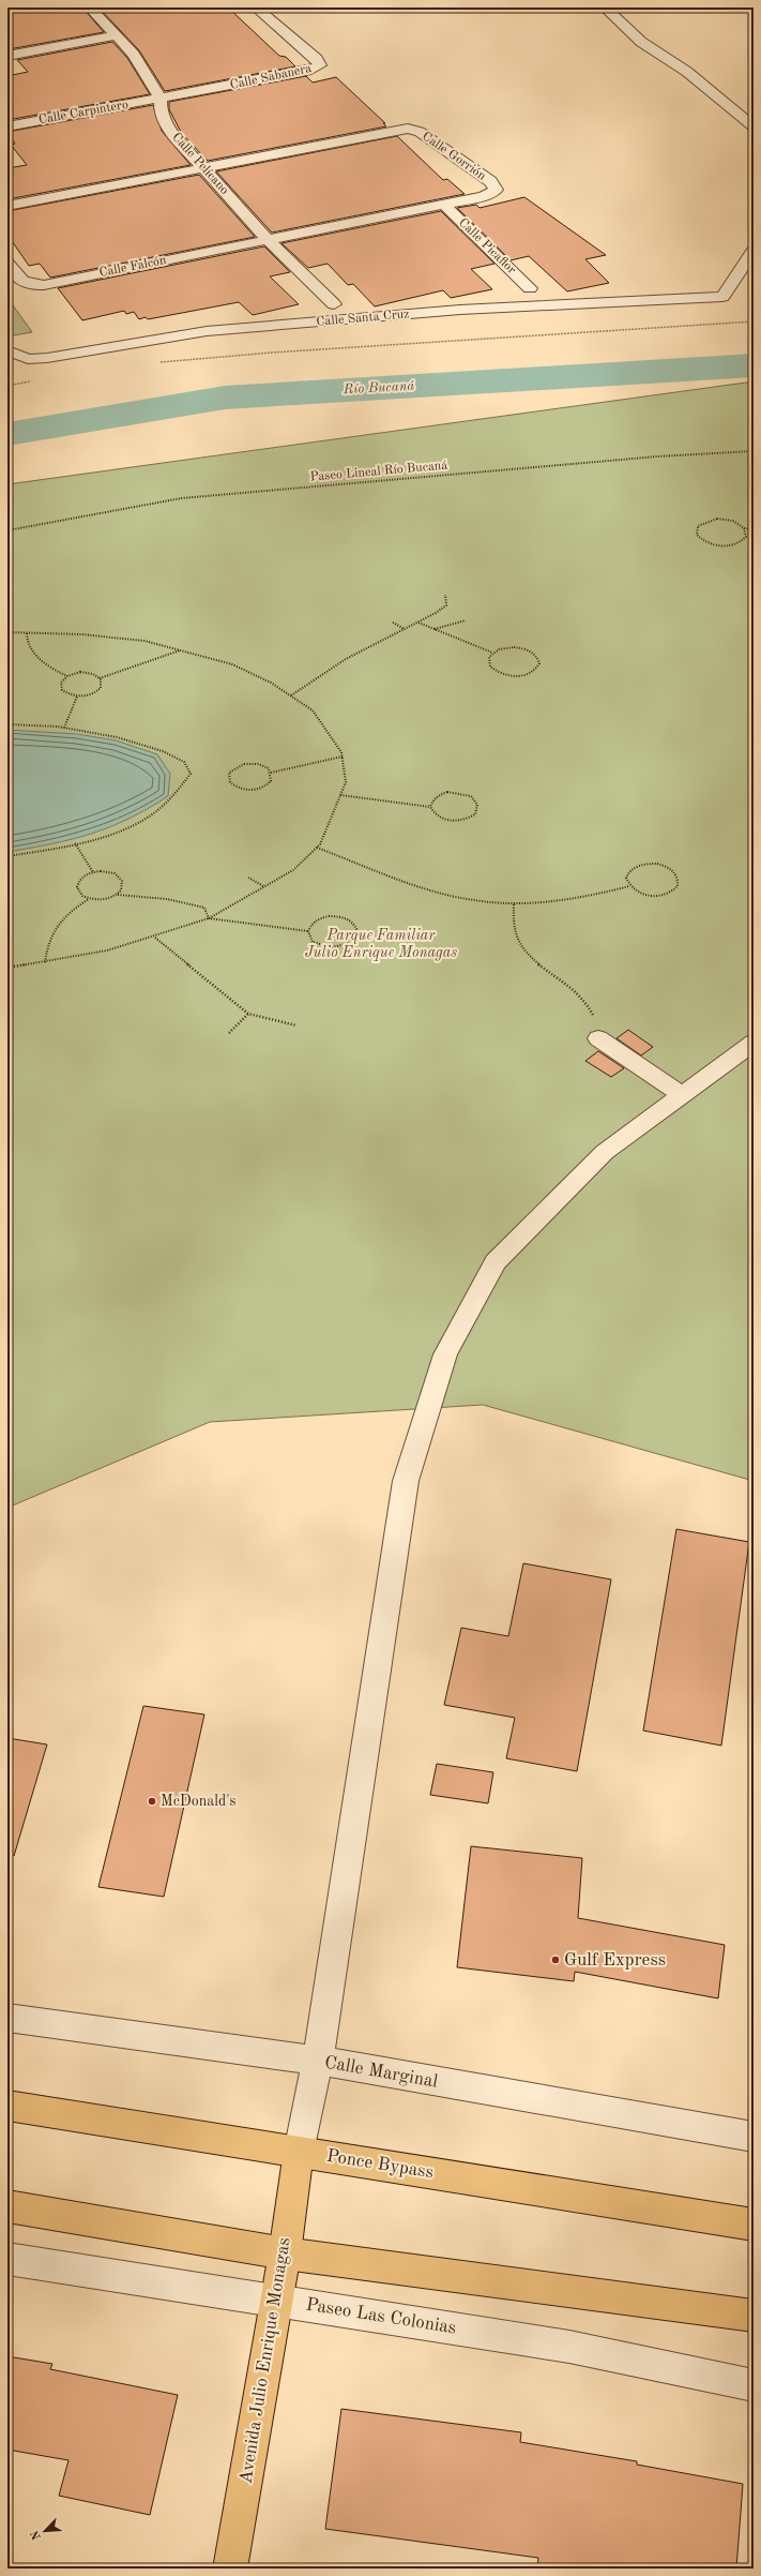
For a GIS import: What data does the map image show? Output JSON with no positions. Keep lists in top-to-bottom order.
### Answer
{
  "streets": {
    "main road": ["Ponce Bypass", "Avenida Julio Enrique Monagas"],
    "street": [
      "Calle Sabanera",
      "Calle Carpintero",
      "Calle Gorrión",
      "Calle Pelícano",
      "Calle Picaflor",
      "Calle Falcón",
      "Calle Santa Cruz",
      "Calle Marginal",
      "Paseo Las Colonias"
    ],
    "path": ["Paseo Lineal Río Bucaná"]
  },
  "crossings": [
    ["Calle Sabanera", "Calle Carpintero"],
    ["Calle Sabanera", "Calle Pelícano"],
    ["Calle Carpintero", "Calle Pelícano"],
    ["Calle Gorrión", "Calle Pelícano"],
    ["Calle Gorrión", "Calle Picaflor"],
    ["Calle Gorrión", "Calle Falcón"],
    ["Calle Pelícano", "Calle Falcón"],
    ["Ponce Bypass", "Avenida Julio Enrique Monagas"],
    ["Paseo Las Colonias", "Avenida Julio Enrique Monagas"]
  ],
  "water": ["Río Bucaná"],
  "parks": ["Parque Familiar Julio Enrique Monagas"],
  "places": ["McDonald's", "Gulf Express"],
  "north": "bottom left"
}
